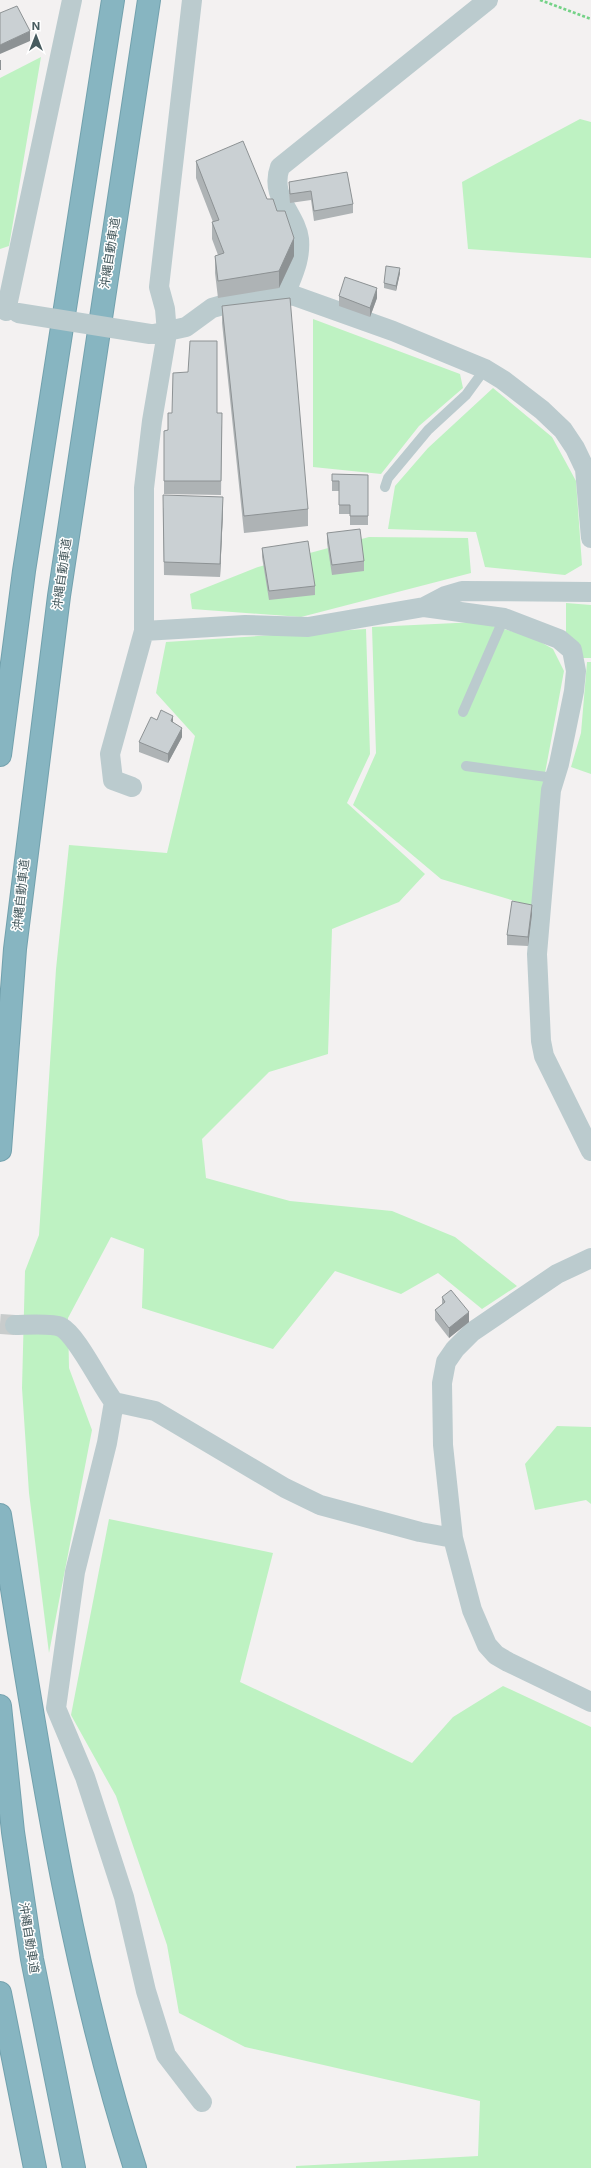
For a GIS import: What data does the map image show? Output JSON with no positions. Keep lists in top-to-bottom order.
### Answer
{
  "streets": {
    "highway": ["沖縄自動車道"]
  },
  "north": "top"
}
